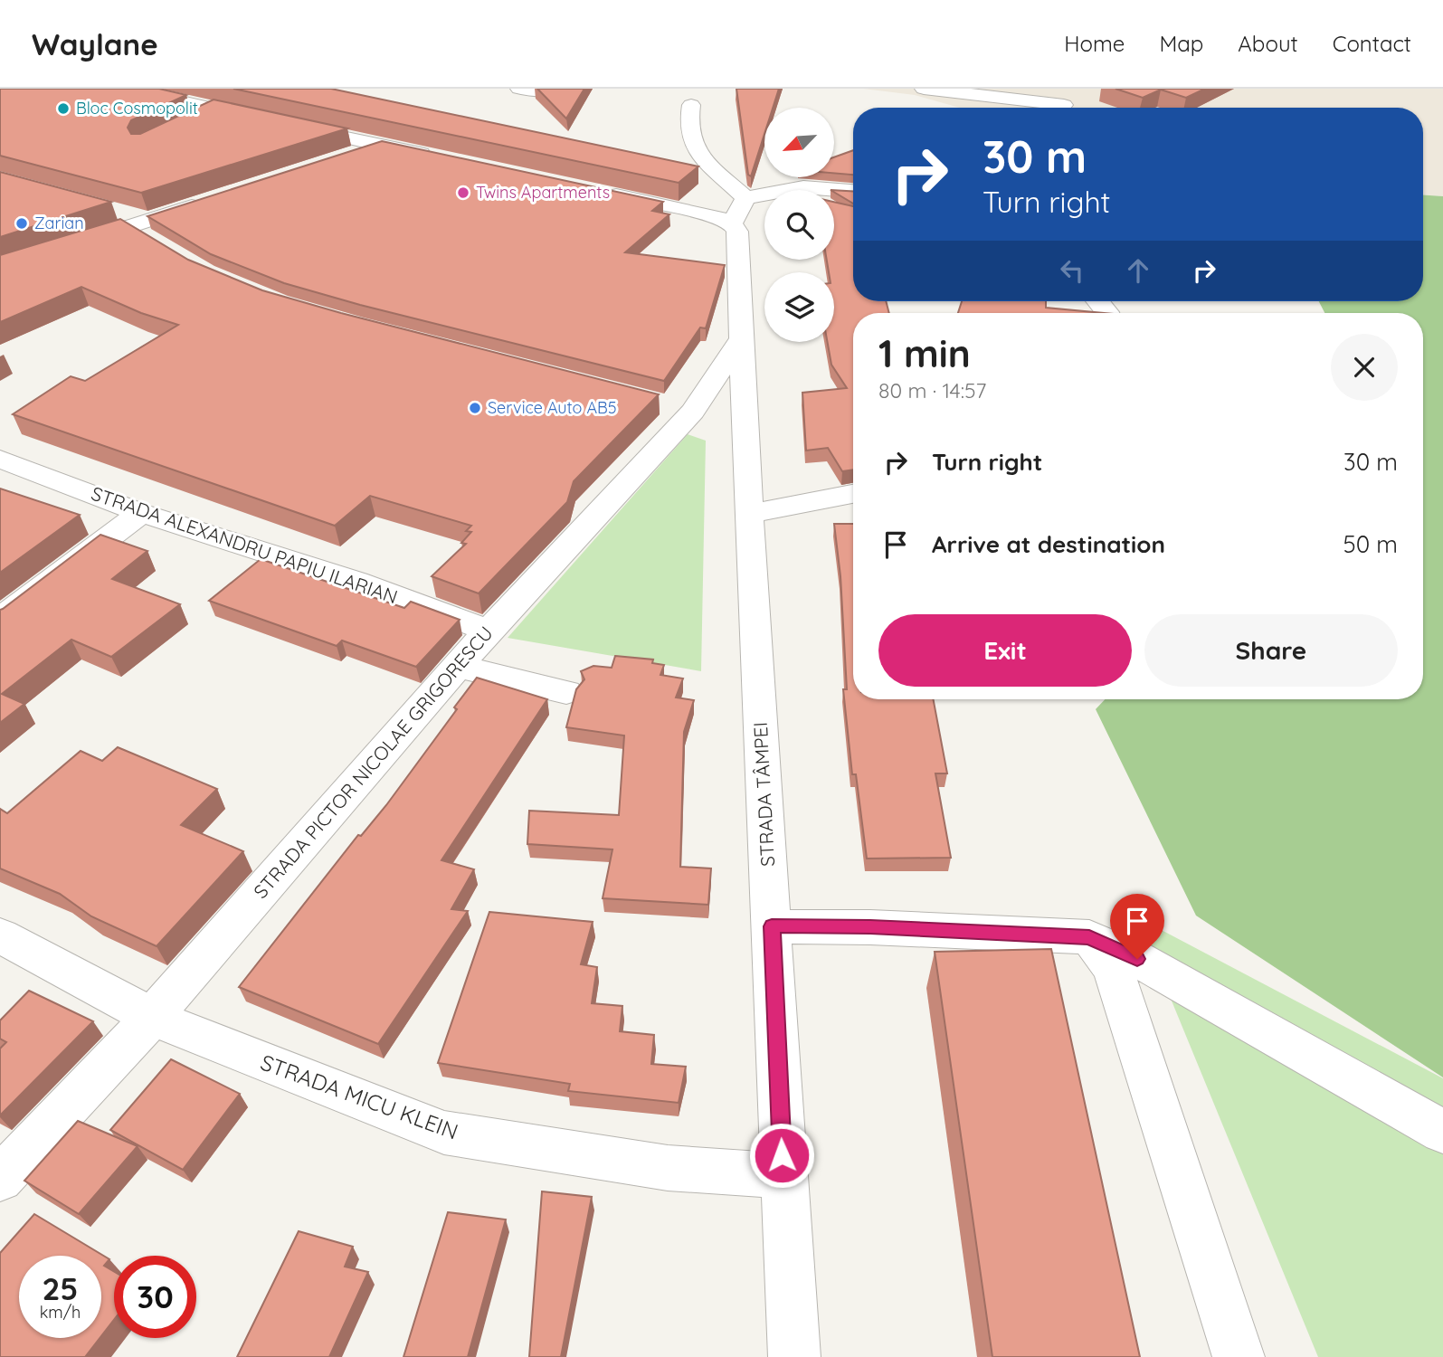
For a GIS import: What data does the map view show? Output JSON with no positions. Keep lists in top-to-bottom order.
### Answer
{
  "streets": {
    "street": [
      "STRADA ALEXANDRU PAPIU ILARIAN",
      "STRADA PICTOR NICOLAE GRIGORESCU",
      "STRADA TÂMPEI",
      "STRADA MICU KLEIN"
    ]
  },
  "crossings": [
    ["STRADA ALEXANDRU PAPIU ILARIAN", "STRADA PICTOR NICOLAE GRIGORESCU"],
    ["STRADA PICTOR NICOLAE GRIGORESCU", "STRADA TÂMPEI"],
    ["STRADA PICTOR NICOLAE GRIGORESCU", "STRADA MICU KLEIN"],
    ["STRADA TÂMPEI", "STRADA MICU KLEIN"]
  ],
  "places": [
    "Bloc Cosmopolit",
    "Twins Apartments",
    "Zarian",
    "Service Auto AB5"
  ],
  "north": "bottom left",
  "page": {
    "header": "Waylane",
    "nav": [
      "Home",
      "Map",
      "About",
      "Contact"
    ],
    "turn": ["30 m", "Turn right"],
    "heading": ["1 min", "80 m · 14:57"],
    "list": [
      {
        "name": "Turn right",
        "value": "30 m"
      },
      {
        "name": "Arrive at destination",
        "value": "50 m"
      }
    ],
    "buttons": ["Exit", "Share"],
    "speed": "25 km/h",
    "limit": "30"
  }
}
